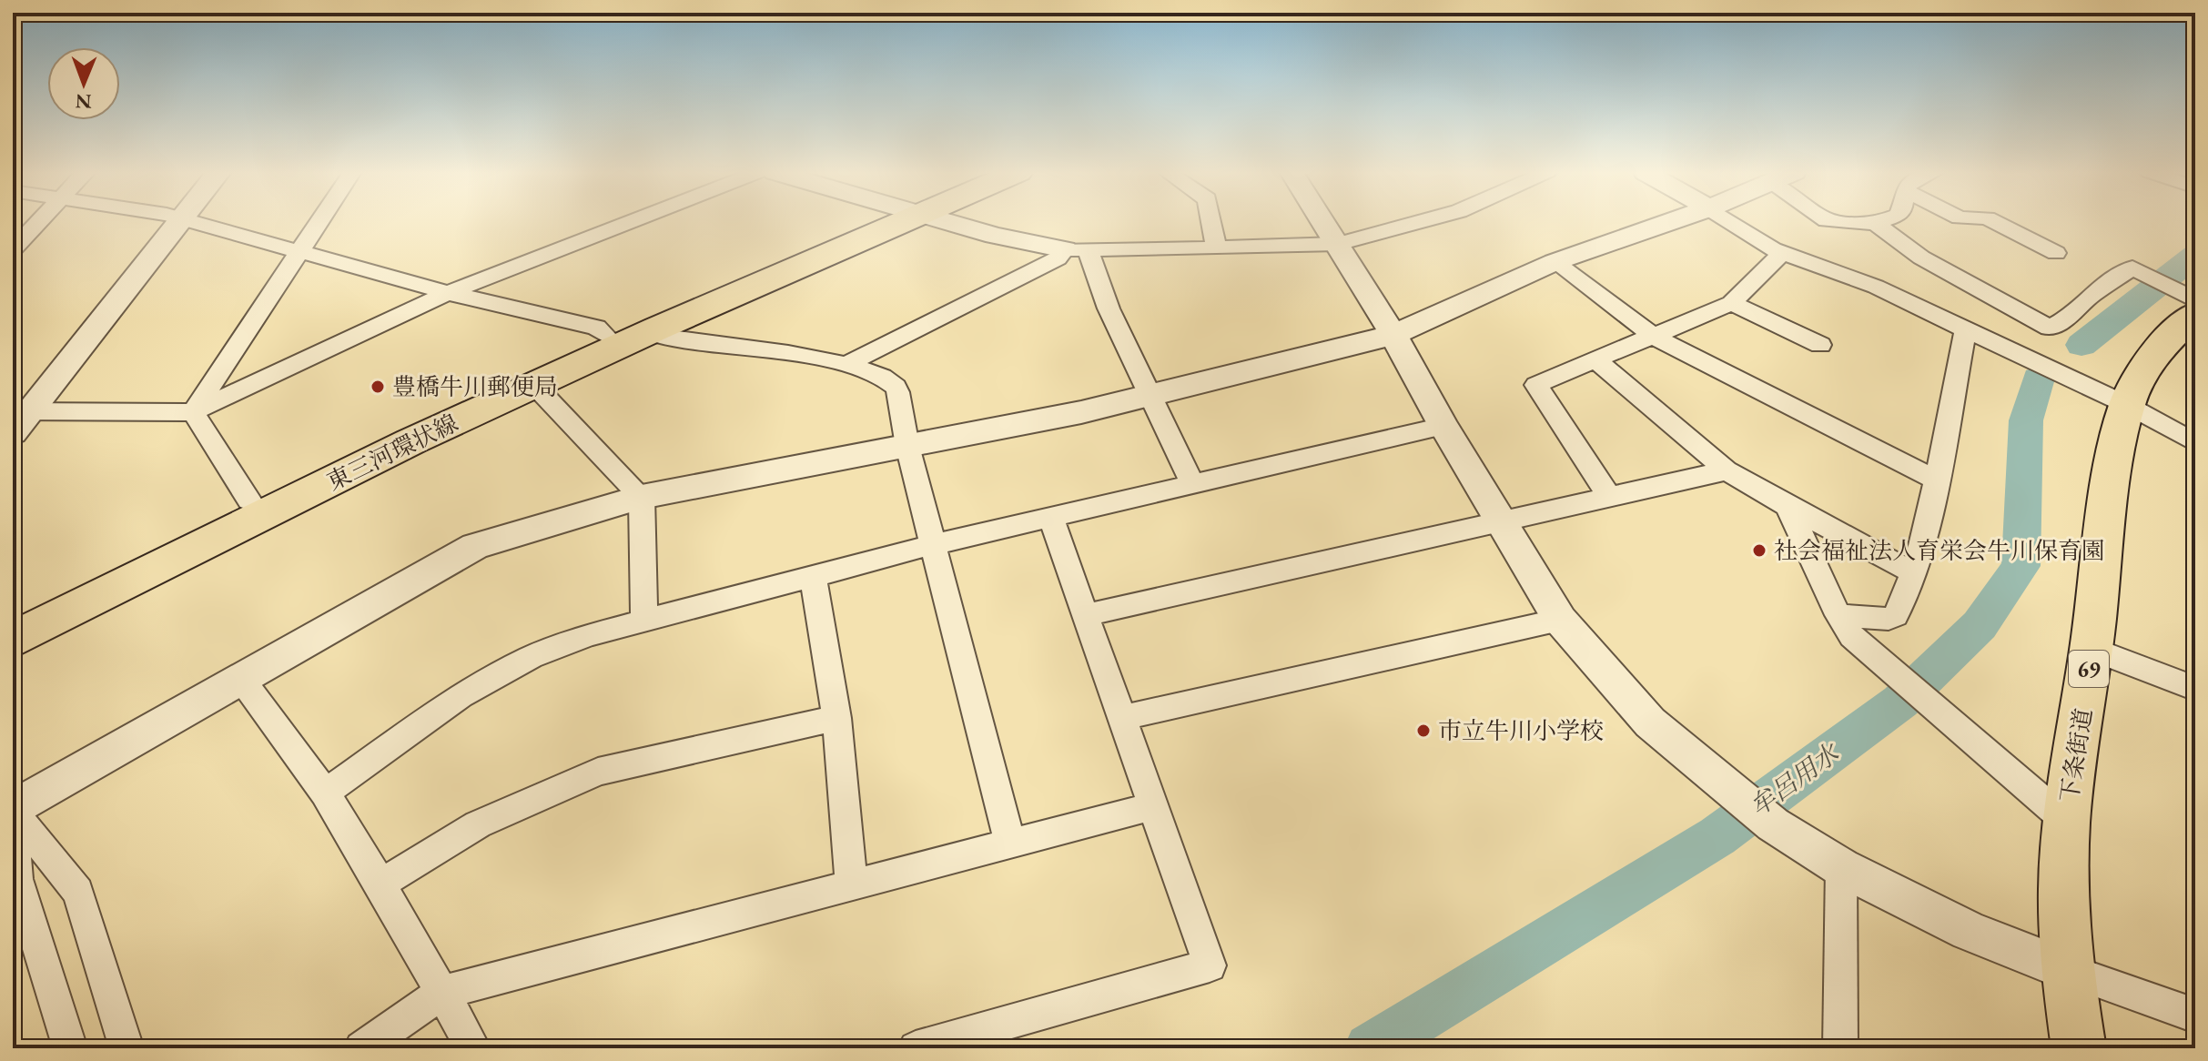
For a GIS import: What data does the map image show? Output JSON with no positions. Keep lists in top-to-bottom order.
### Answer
{
  "streets": {
    "main road": ["東三河環状線", "69", "下条街道"]
  },
  "water": ["牟呂用水"],
  "places": ["豊橋牛川郵便局", "社会福祉法人育栄会牛川保育園", "市立牛川小学校"],
  "north": "bottom"
}
